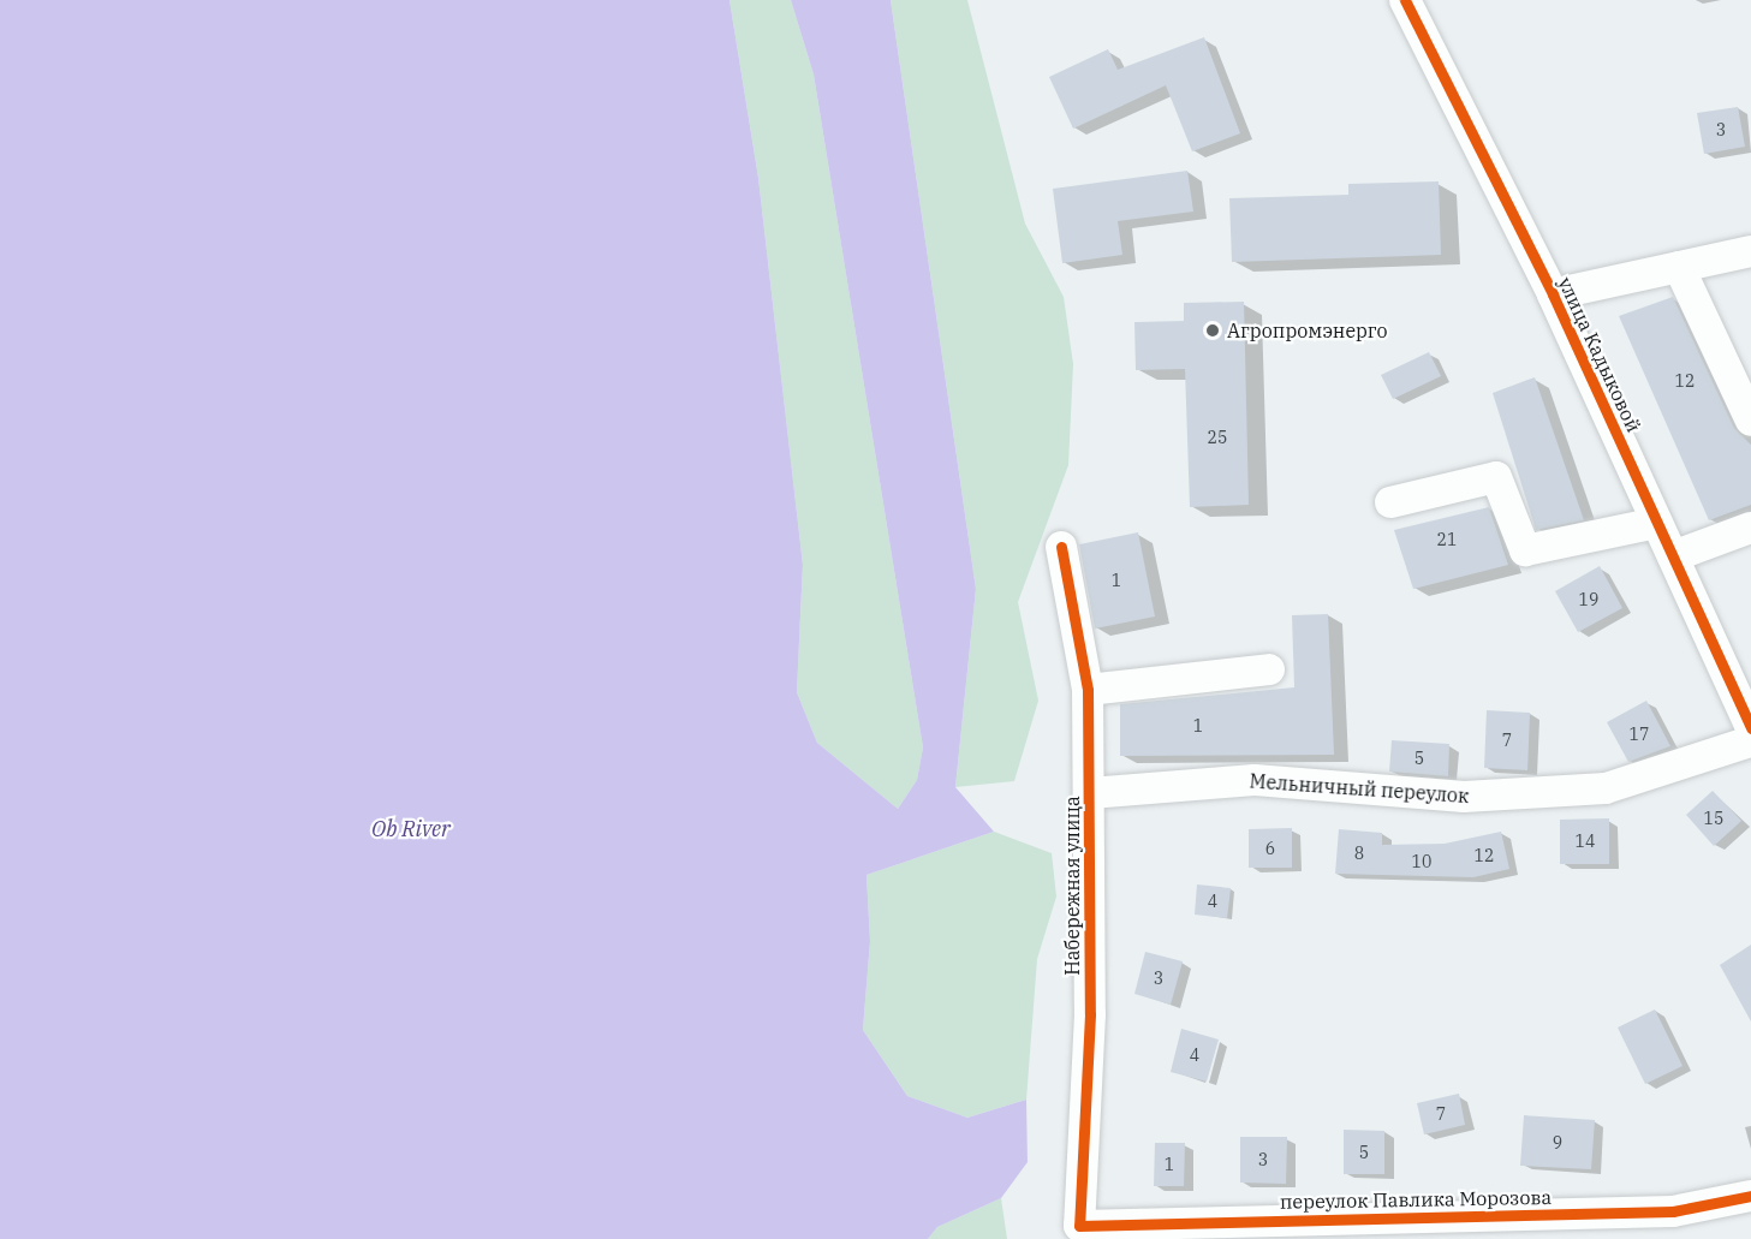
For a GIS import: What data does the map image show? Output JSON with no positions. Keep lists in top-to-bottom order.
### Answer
{
  "streets": {
    "street": [
      "улица Кадыковой",
      "Мельничный переулок",
      "Набережная улица",
      "переулок Павлика Морозова"
    ]
  },
  "crossings": [
    ["Мельничный переулок", "Набережная улица"],
    ["Набережная улица", "переулок Павлика Морозова"]
  ],
  "water": ["Ob River"],
  "places": ["Агропромэнерго"],
  "house_numbers": [
    "3",
    "12",
    "25",
    "21",
    "1",
    "19",
    "1",
    "17",
    "7",
    "5",
    "15",
    "14",
    "6",
    "8",
    "12",
    "10",
    "4",
    "3",
    "4",
    "7",
    "9",
    "5",
    "3",
    "1"
  ]
}
